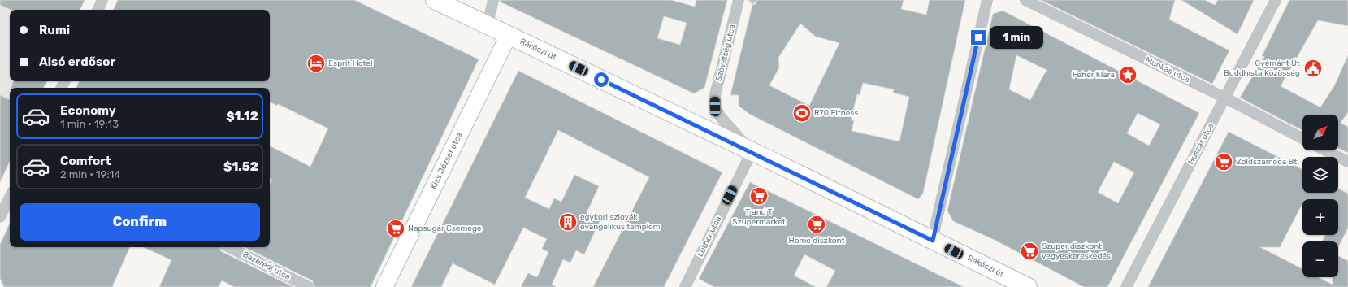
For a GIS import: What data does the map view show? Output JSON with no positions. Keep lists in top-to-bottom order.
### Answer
{
  "streets": {
    "main road": ["Rákóczi út"],
    "street": [
      "Szövetség utca",
      "Munkás utca",
      "Huszár utca",
      "Kiss József utca",
      "Luther utca",
      "Bezerédj utca"
    ]
  },
  "crossings": [
    ["Rákóczi út", "Szövetség utca"],
    ["Rákóczi út", "Kiss József utca"],
    ["Rákóczi út", "Luther utca"],
    ["Szövetség utca", "Luther utca"],
    ["Munkás utca", "Huszár utca"]
  ],
  "places": {
    "hotel": ["Esprit Hotel"],
    "public building": ["Gyémánt Út Buddhista Közösség"],
    "place": ["Fehér Klára"],
    "sports": ["R70 Fitness"],
    "supermarket": [
      "Zöldszamóca Bt.",
      "T and T Szupermarket",
      "Home diszkont",
      "Napsugár Csemege",
      "Szuper diszkont vegyeskereskedés"
    ],
    "building": ["egykori szlovák evangélikus templom"]
  },
  "north": "top right",
  "page": {
    "banner": ["Rumi", "Alsó erdősor"],
    "bubble": "1 min",
    "list": [
      {
        "name": "Economy",
        "note": "1 min · 19:13",
        "value": "$1.12"
      },
      {
        "name": "Comfort",
        "note": "2 min · 19:14",
        "value": "$1.52"
      }
    ],
    "map_buttons": ["+", "−"],
    "buttons": "Confirm"
  }
}
